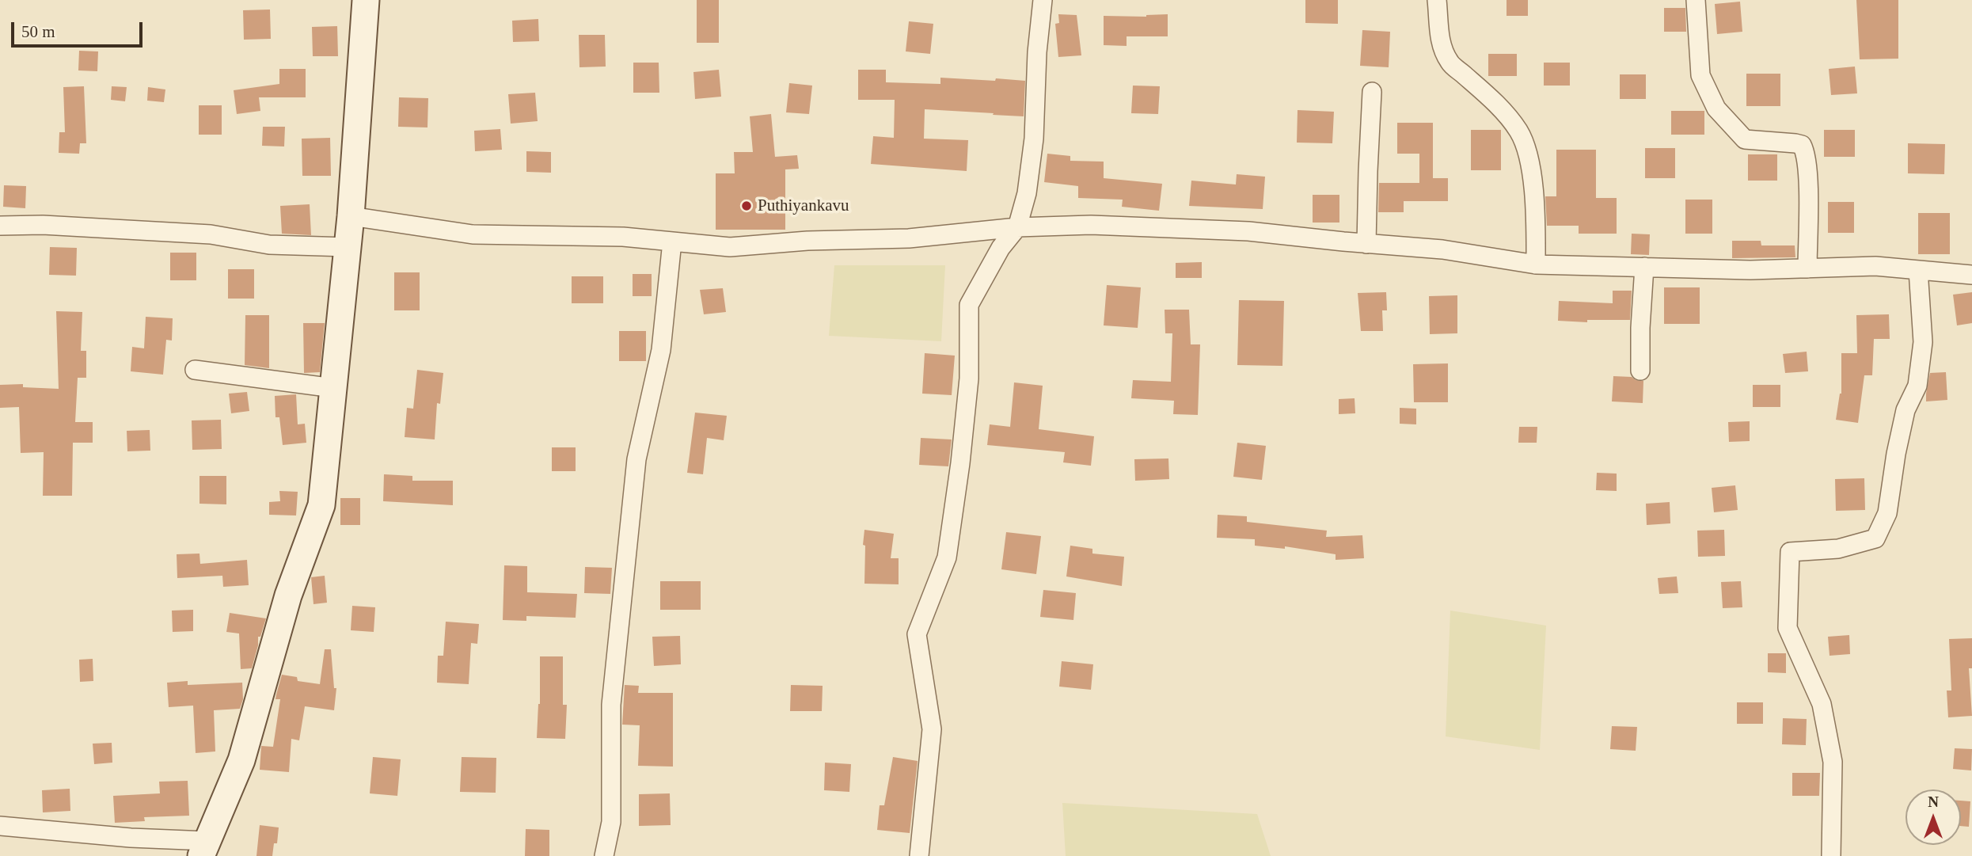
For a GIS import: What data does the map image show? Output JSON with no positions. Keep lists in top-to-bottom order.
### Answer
{
  "places": ["Puthiyankavu"],
  "scale_bar": "50 m",
  "north": "top"
}
